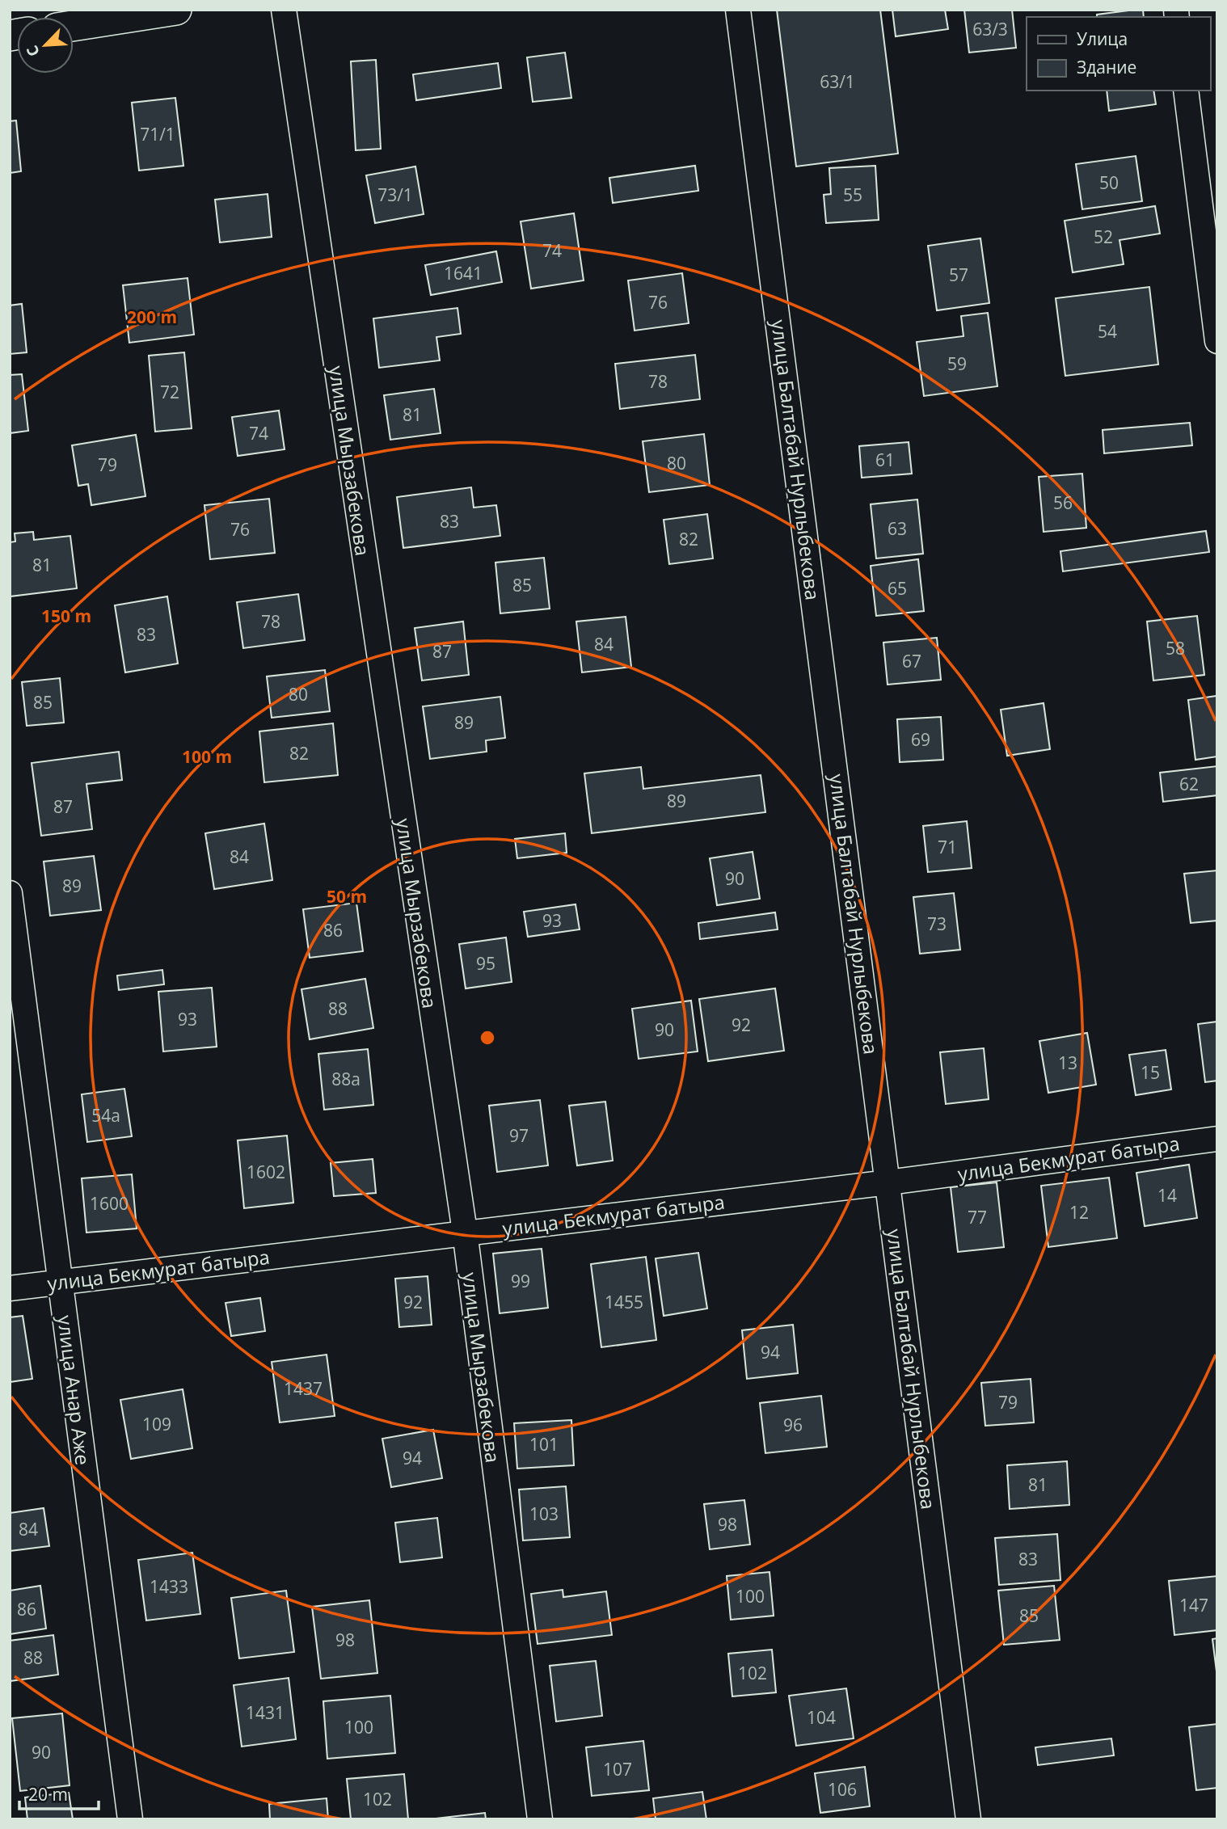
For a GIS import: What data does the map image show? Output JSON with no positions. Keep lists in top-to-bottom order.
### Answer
{
  "streets": {
    "street": [
      "улица Балтабай Нурлыбекова",
      "улица Мырзабекова",
      "улица Бекмурат батыра",
      "улица Анар Аже"
    ]
  },
  "crossings": [
    ["улица Балтабай Нурлыбекова", "улица Бекмурат батыра"],
    ["улица Мырзабекова", "улица Бекмурат батыра"],
    ["улица Бекмурат батыра", "улица Анар Аже"]
  ],
  "house_numbers": [
    "63/3",
    "63/1",
    "71/1",
    "50",
    "73/1",
    "55",
    "52",
    "74",
    "1641",
    "57",
    "76",
    "54",
    "59",
    "78",
    "72",
    "81",
    "74",
    "61",
    "80",
    "79",
    "56",
    "83",
    "63",
    "76",
    "82",
    "81",
    "85",
    "65",
    "78",
    "83",
    "84",
    "58",
    "87",
    "67",
    "80",
    "85",
    "89",
    "69",
    "82",
    "62",
    "89",
    "87",
    "71",
    "84",
    "90",
    "89",
    "93",
    "73",
    "86",
    "95",
    "88",
    "93",
    "92",
    "90",
    "13",
    "15",
    "88а",
    "54а",
    "97",
    "1602",
    "14",
    "1600",
    "12",
    "77",
    "99",
    "92",
    "1455",
    "94",
    "1437",
    "79",
    "109",
    "96",
    "101",
    "94",
    "81",
    "103",
    "98",
    "84",
    "83",
    "1433",
    "100",
    "147",
    "86",
    "85",
    "98",
    "88",
    "102",
    "1431",
    "104",
    "100",
    "90",
    "107",
    "106",
    "102"
  ],
  "legend": ["Улица", "Здание"],
  "scale_bar": "20 m",
  "north": "bottom left",
  "rings": [
    "200 m",
    "150 m",
    "100 m",
    "50 m"
  ]
}
